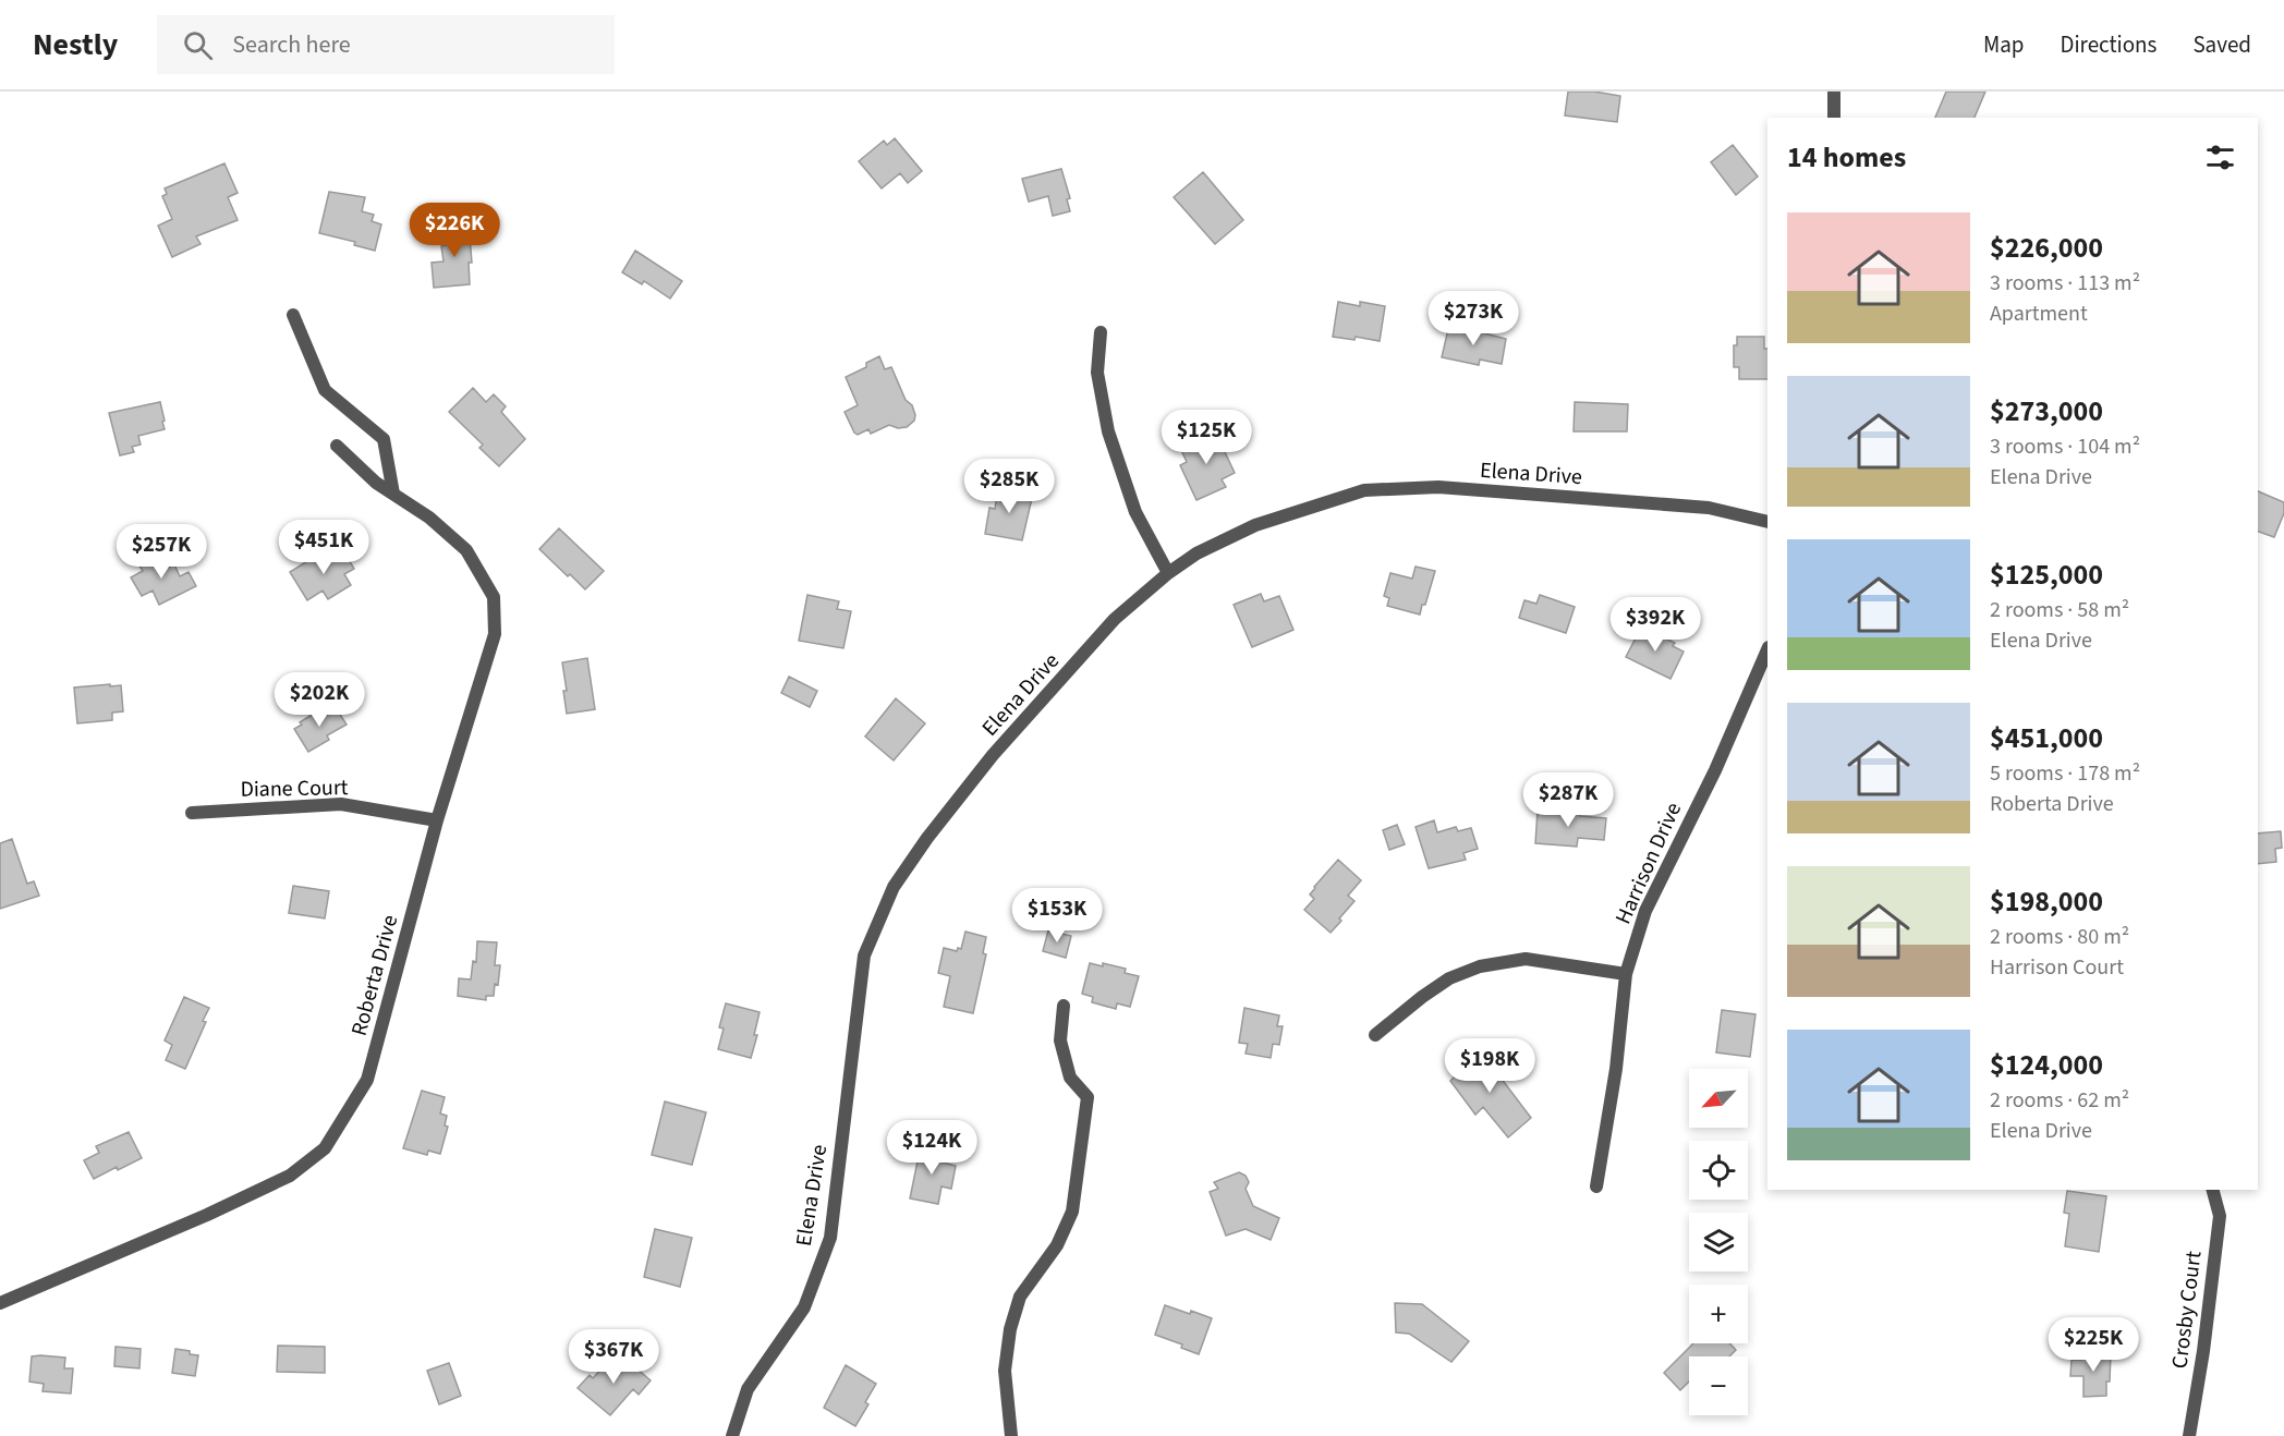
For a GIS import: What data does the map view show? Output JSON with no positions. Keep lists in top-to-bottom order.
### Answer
{
  "streets": {
    "street": [
      "Elena Drive",
      "Diane Court",
      "Harrison Drive",
      "Roberta Drive",
      "Crosby Court"
    ]
  },
  "crossings": [
    ["Diane Court", "Roberta Drive"]
  ],
  "north": "bottom left",
  "page": {
    "header": "Nestly",
    "search": "Search here",
    "nav": ["Map", "Directions", "Saved"],
    "heading": "14 homes",
    "list": [
      {
        "name": "$226,000",
        "note": "3 rooms · 113 m² · Apartment"
      },
      {
        "name": "$273,000",
        "note": "3 rooms · 104 m² · Elena Drive"
      },
      {
        "name": "$125,000",
        "note": "2 rooms · 58 m² · Elena Drive"
      },
      {
        "name": "$451,000",
        "note": "5 rooms · 178 m² · Roberta Drive"
      },
      {
        "name": "$198,000",
        "note": "2 rooms · 80 m² · Harrison Court"
      },
      {
        "name": "$124,000",
        "note": "2 rooms · 62 m² · Elena Drive"
      }
    ],
    "price": [
      "$226K",
      "$273K",
      "$125K",
      "$285K",
      "$451K",
      "$257K",
      "$392K",
      "$202K",
      "$287K",
      "$153K",
      "$198K",
      "$124K",
      "$225K",
      "$367K"
    ],
    "map_buttons": ["+", "−"]
  }
}
